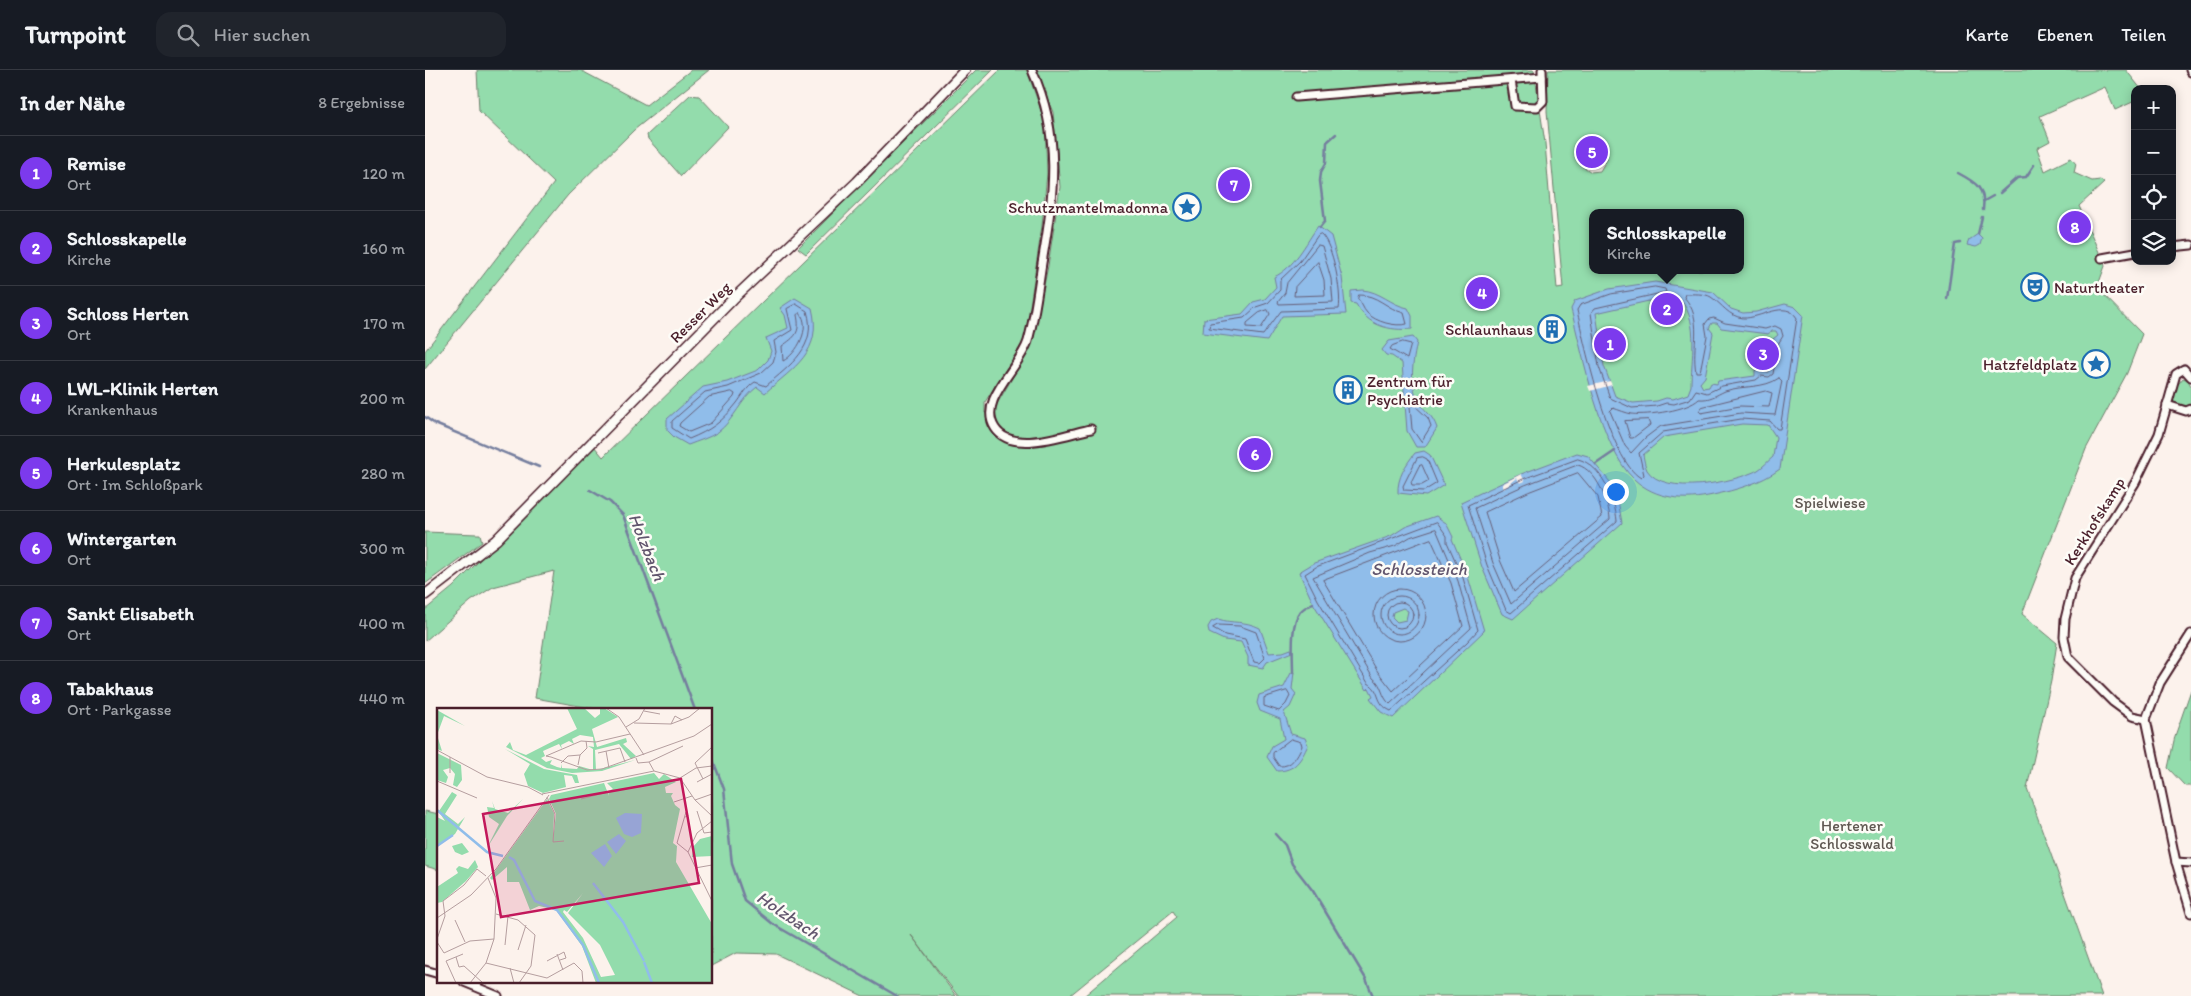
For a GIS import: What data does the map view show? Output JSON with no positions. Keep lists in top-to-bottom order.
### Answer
{
  "streets": {
    "main road": ["Resser Weg"],
    "street": ["Kerkhofskamp"]
  },
  "water": ["Holzbach", "Schlossteich"],
  "parks": ["Spielwiese", "Hertener Schlosswald"],
  "places": {
    "place": ["Schutzmantelmadonna", "Hatzfeldplatz"],
    "theatre": ["Naturtheater"],
    "building": ["Schlaunhaus", "Zentrum für Psychiatrie"]
  },
  "page": {
    "header": "Turnpoint",
    "search": "Hier suchen",
    "nav": ["Karte", "Ebenen", "Teilen"],
    "heading": ["In der Nähe", "8 Ergebnisse"],
    "map_buttons": ["+", "−"],
    "pins": [
      "5",
      "7",
      "8",
      "4",
      "2",
      "1",
      "3",
      "6"
    ],
    "list": [
      {
        "mark": "1",
        "name": "Remise",
        "note": "Ort",
        "value": "120 m"
      },
      {
        "mark": "2",
        "name": "Schlosskapelle",
        "note": "Kirche",
        "value": "160 m"
      },
      {
        "mark": "3",
        "name": "Schloss Herten",
        "note": "Ort",
        "value": "170 m"
      },
      {
        "mark": "4",
        "name": "LWL-Klinik Herten",
        "note": "Krankenhaus",
        "value": "200 m"
      },
      {
        "mark": "5",
        "name": "Herkulesplatz",
        "note": "Ort · Im Schloßpark",
        "value": "280 m"
      },
      {
        "mark": "6",
        "name": "Wintergarten",
        "note": "Ort",
        "value": "300 m"
      },
      {
        "mark": "7",
        "name": "Sankt Elisabeth",
        "note": "Ort",
        "value": "400 m"
      },
      {
        "mark": "8",
        "name": "Tabakhaus",
        "note": "Ort · Parkgasse",
        "value": "440 m"
      }
    ],
    "popup": ["Schlosskapelle", "Kirche"]
  }
}
